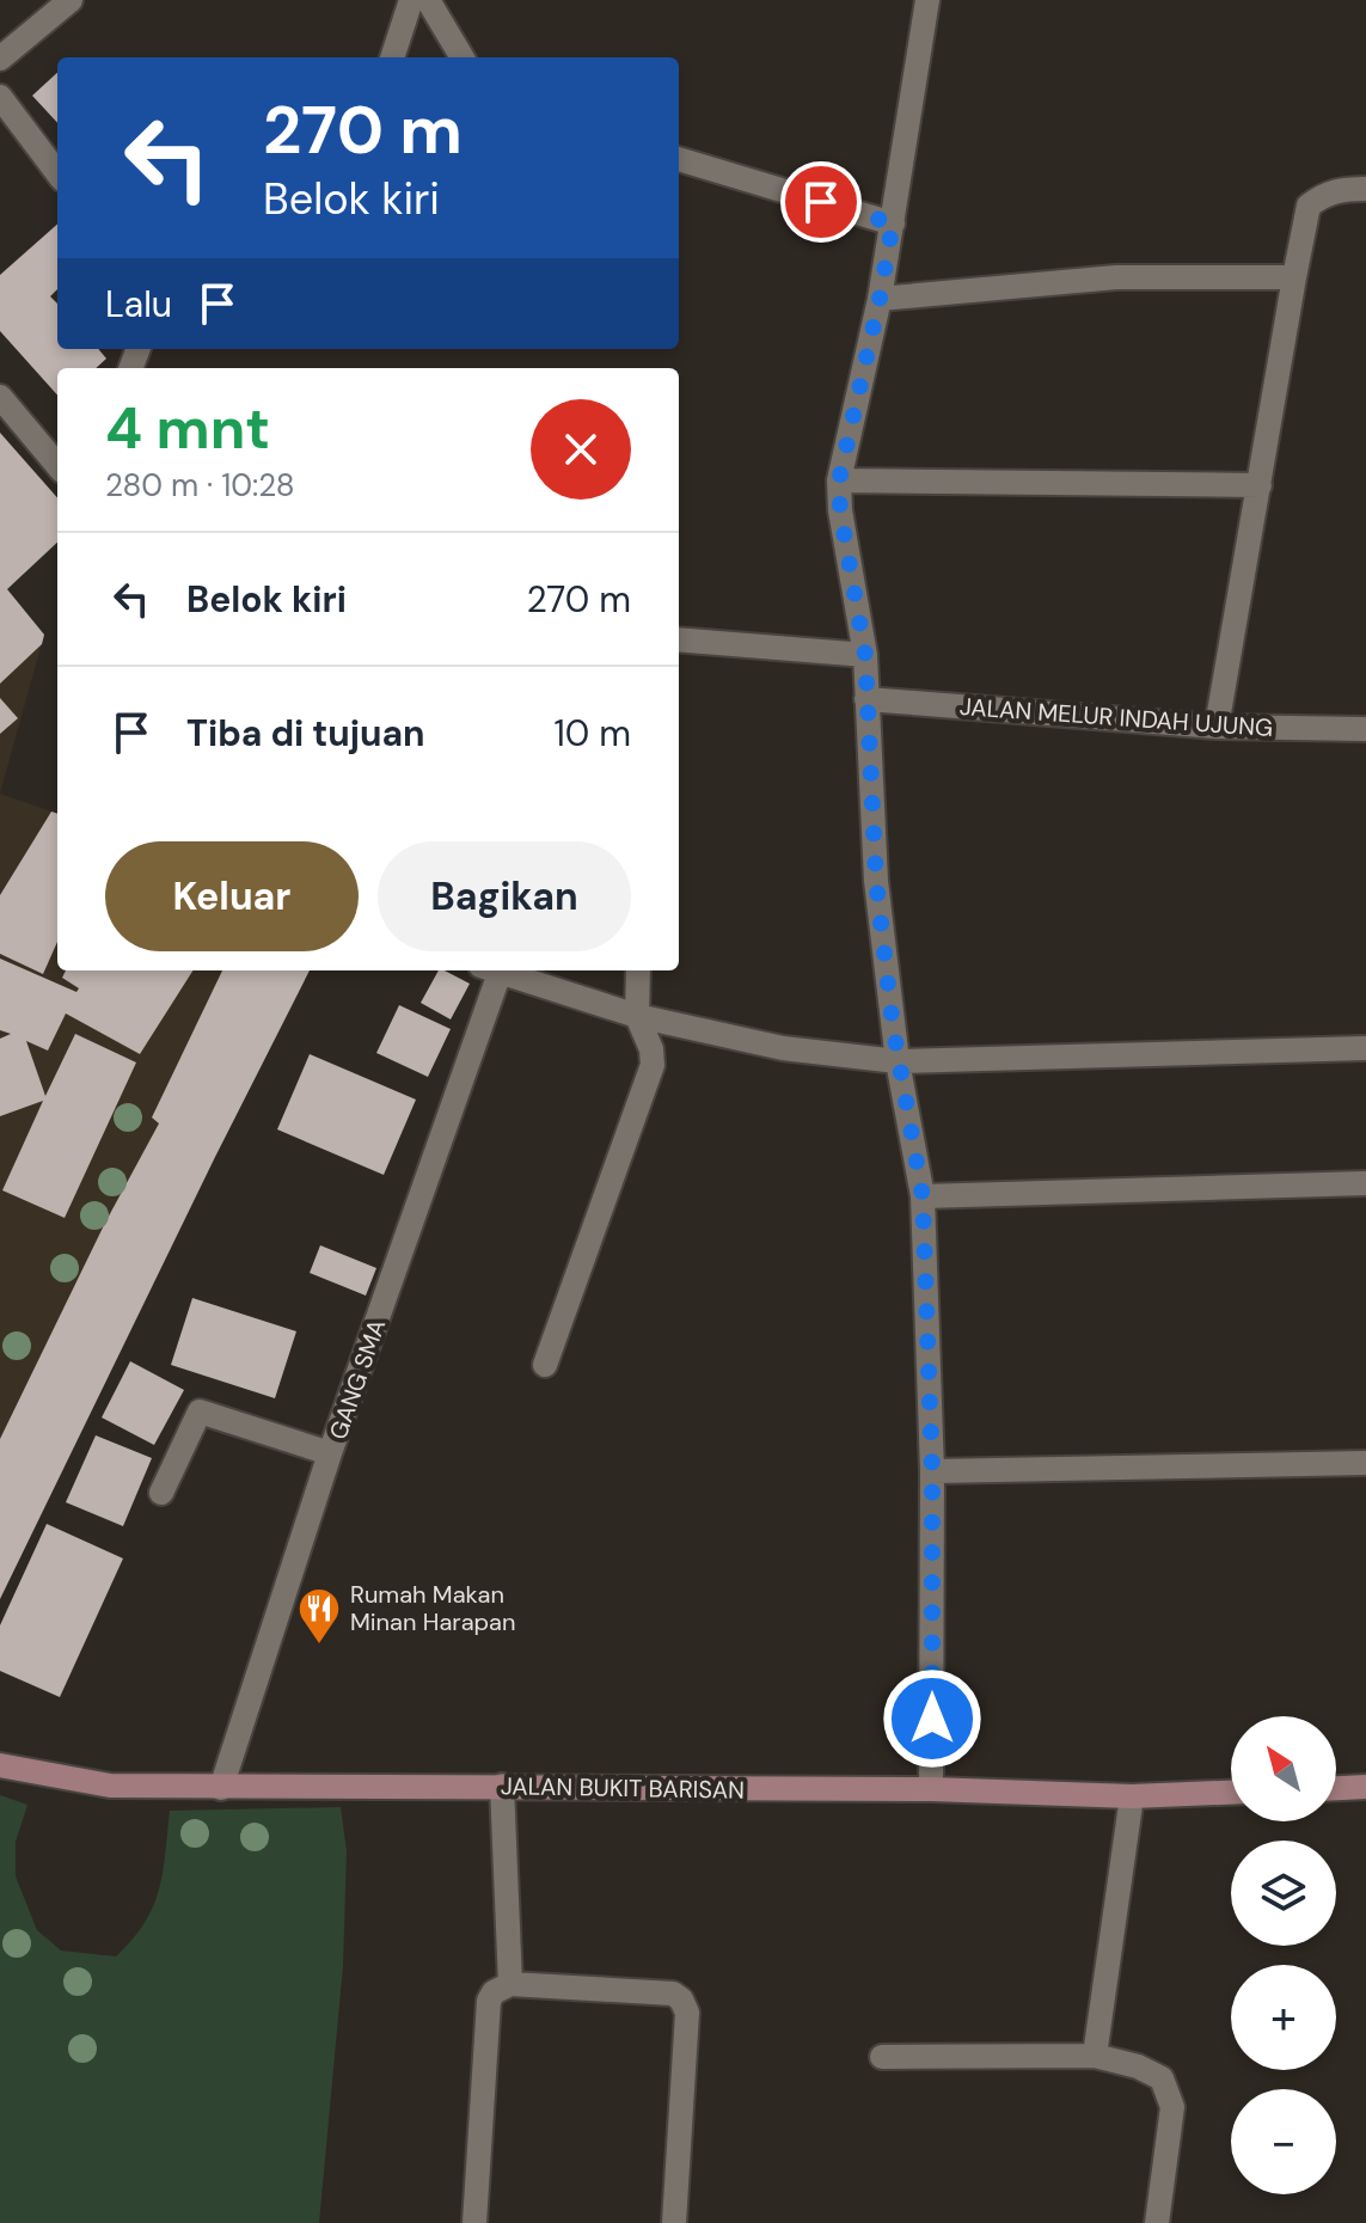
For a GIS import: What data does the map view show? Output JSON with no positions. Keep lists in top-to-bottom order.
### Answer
{
  "streets": {
    "main road": ["JALAN BUKIT BARISAN"],
    "street": ["JALAN MELUR INDAH UJUNG", "GANG SMA"]
  },
  "crossings": [
    ["GANG SMA", "JALAN BUKIT BARISAN"]
  ],
  "places": {
    "restaurant": ["Rumah Makan Minan Harapan"]
  },
  "north": "top left",
  "page": {
    "turn": ["270 m", "Belok kiri"],
    "then": "Lalu",
    "heading": ["4 mnt", "280 m · 10:28"],
    "list": [
      {
        "name": "Belok kiri",
        "value": "270 m"
      },
      {
        "name": "Tiba di tujuan",
        "value": "10 m"
      }
    ],
    "buttons": ["Keluar", "Bagikan"],
    "map_buttons": ["+", "−"]
  }
}
